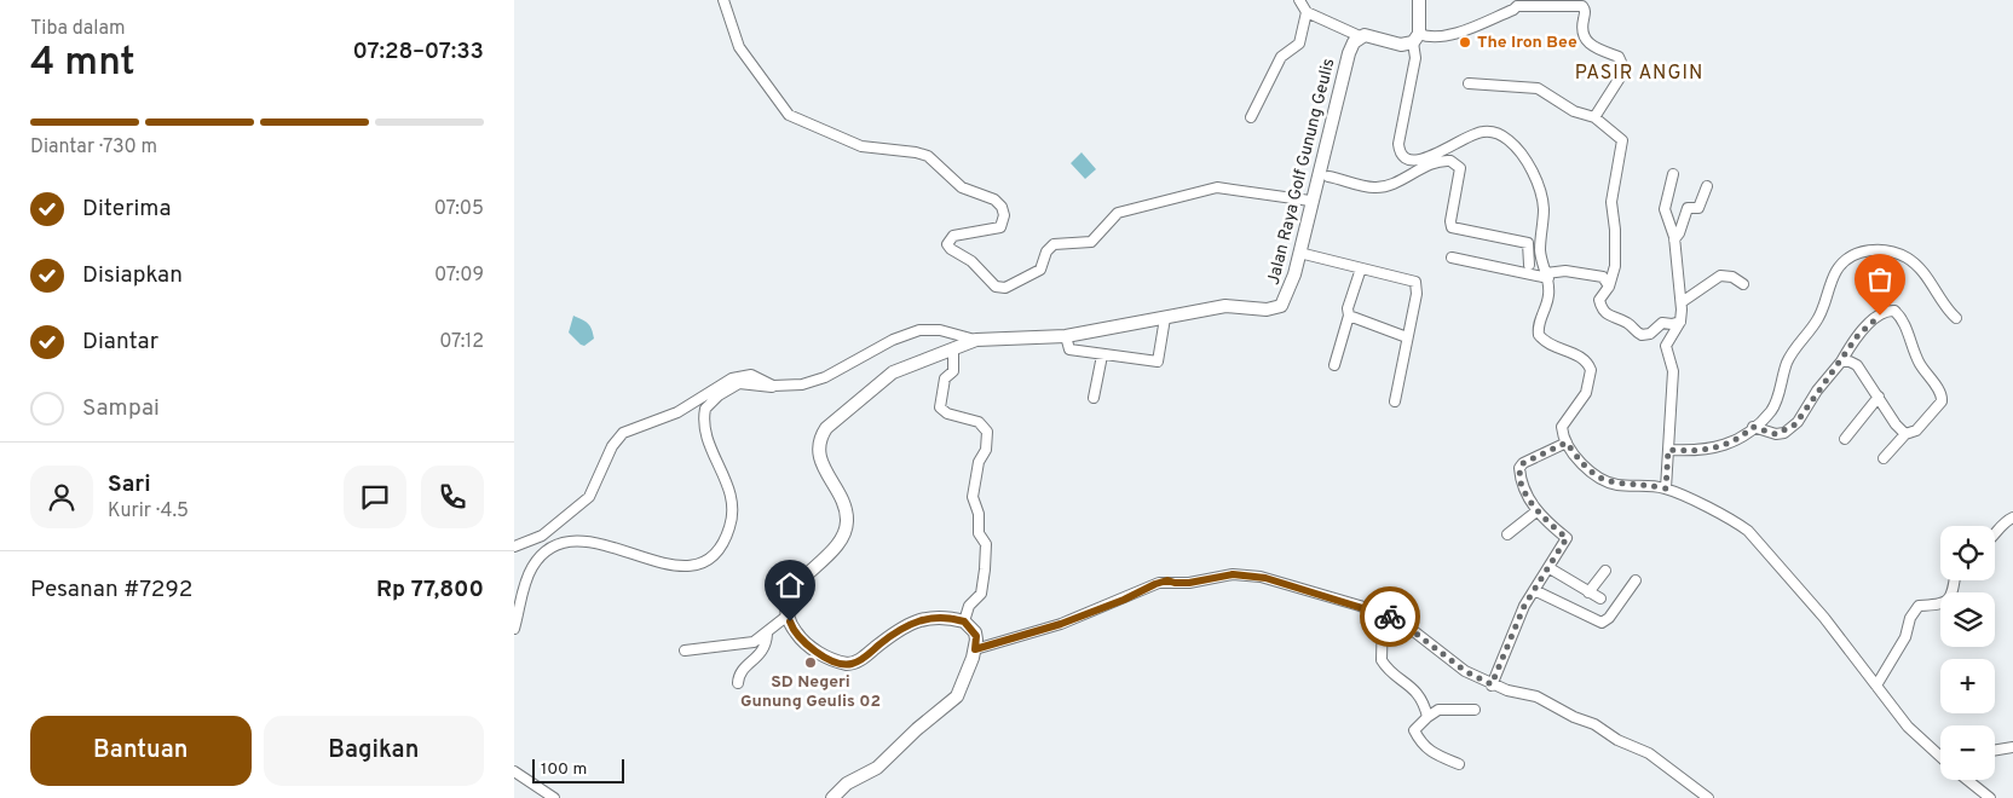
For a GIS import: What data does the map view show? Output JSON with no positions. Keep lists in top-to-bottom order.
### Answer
{
  "streets": {
    "main road": ["Jalan Raya Golf Gunung Geulis"]
  },
  "districts": ["PASIR ANGIN"],
  "places": ["The Iron Bee", "SD Negeri Gunung Geulis 02"],
  "scale_bar": "100 m",
  "page": {
    "heading": ["4 mnt", "Tiba dalam", "07:28–07:33"],
    "panel": [
      "Sari",
      "Kurir · 4.5",
      "Pesanan #7292",
      "Rp 77,800"
    ],
    "bar": "Diantar · 730 m",
    "list": [
      ["Diterima", "07:05"],
      ["Disiapkan", "07:09"],
      ["Diantar", "07:12"],
      "Sampai"
    ],
    "map_buttons": ["+", "−"],
    "buttons": ["Bantuan", "Bagikan"],
    "scale": "100 m"
  }
}
